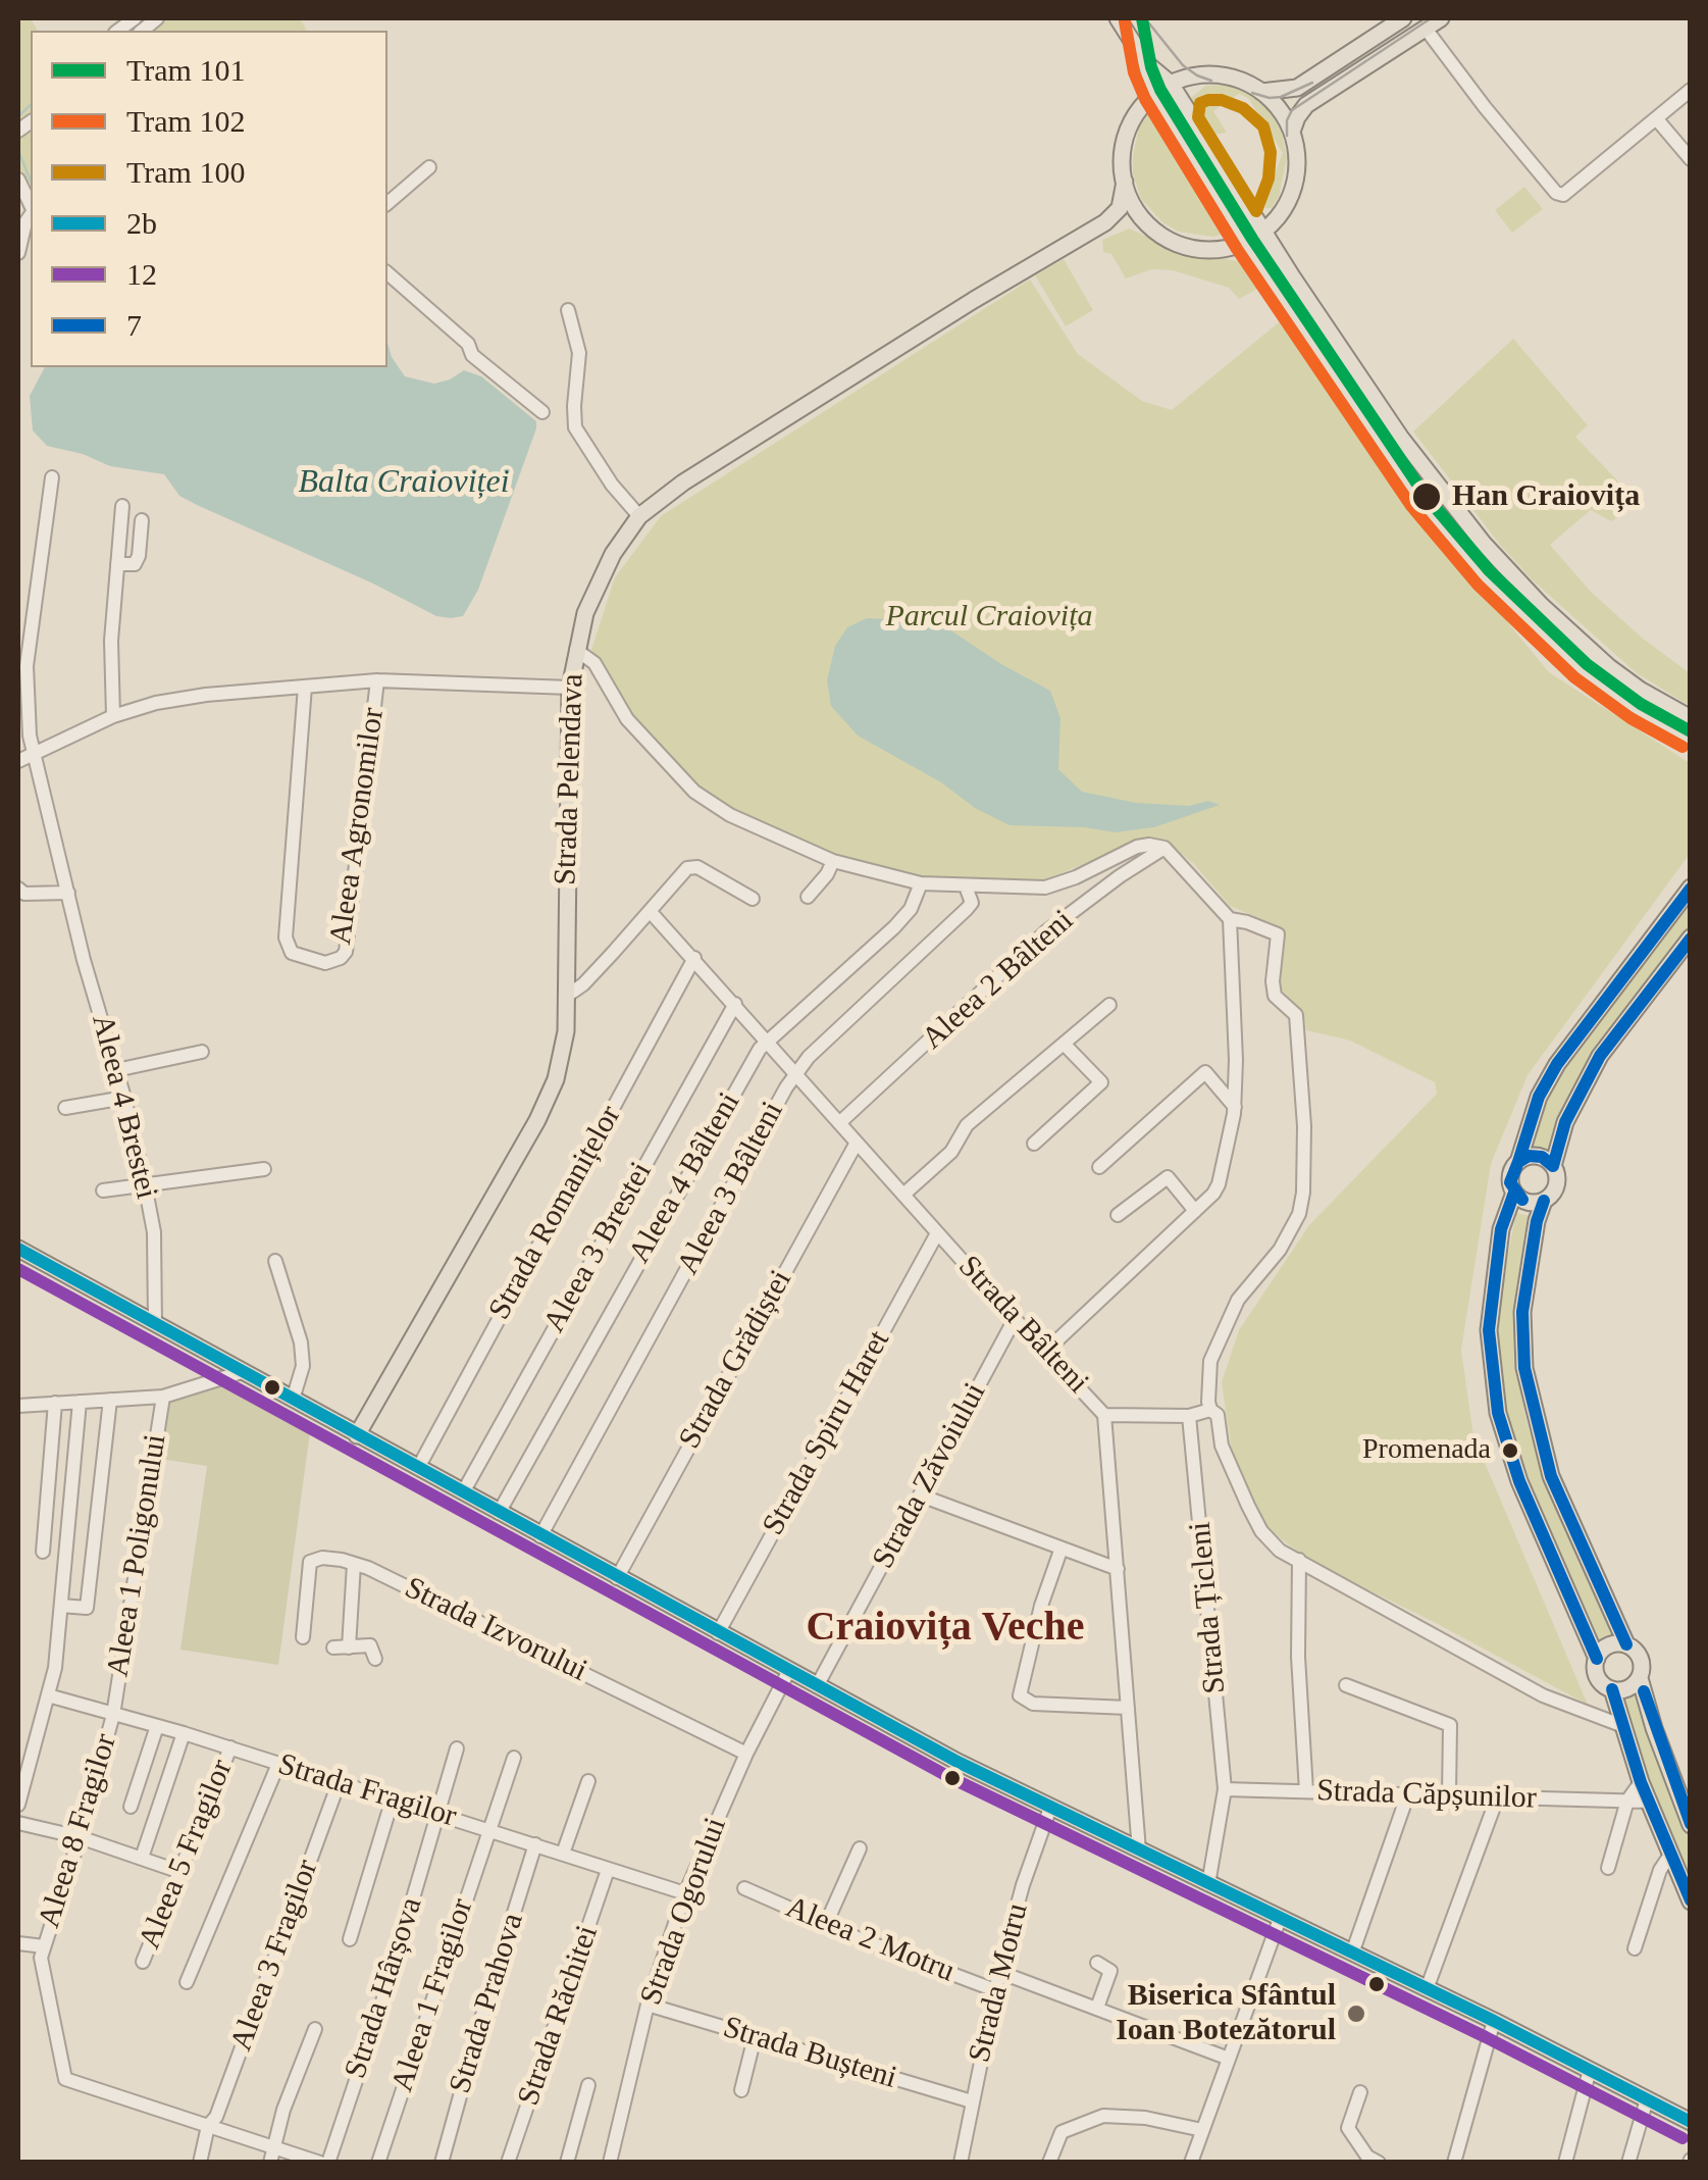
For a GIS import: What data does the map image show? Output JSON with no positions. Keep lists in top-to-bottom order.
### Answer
{
  "streets": {
    "main road": ["Strada Pelendava"],
    "street": [
      "Aleea Agronomilor",
      "Aleea 2 Bâlteni",
      "Aleea 4 Brestei",
      "Aleea 4 Bâlteni",
      "Aleea 3 Bâlteni",
      "Strada Romanițelor",
      "Aleea 3 Brestei",
      "Strada Bâlteni",
      "Strada Grădiștei",
      "Strada Spiru Haret",
      "Strada Zăvoiului",
      "Aleea 1 Poligonului",
      "Strada Țicleni",
      "Strada Izvorului",
      "Strada Fragilor",
      "Strada Căpșunilor",
      "Aleea 8 Fragilor",
      "Aleea 5 Fragilor",
      "Strada Ogorului",
      "Aleea 2 Motru",
      "Aleea 3 Fragilor",
      "Strada Motru",
      "Strada Hârșova",
      "Aleea 1 Fragilor",
      "Strada Prahova",
      "Strada Răchitei",
      "Strada Bușteni"
    ]
  },
  "crossings": [
    ["Aleea 2 Bâlteni", "Strada Bâlteni"],
    ["Aleea 4 Bâlteni", "Strada Bâlteni"],
    ["Aleea 3 Bâlteni", "Strada Bâlteni"],
    ["Strada Romanițelor", "Strada Bâlteni"],
    ["Aleea 3 Brestei", "Strada Bâlteni"],
    ["Strada Bâlteni", "Strada Grădiștei"],
    ["Strada Bâlteni", "Strada Spiru Haret"],
    ["Strada Bâlteni", "Strada Zăvoiului"],
    ["Aleea 1 Poligonului", "Strada Fragilor"],
    ["Aleea 1 Poligonului", "Aleea 8 Fragilor"],
    ["Strada Țicleni", "Strada Căpșunilor"],
    ["Strada Izvorului", "Strada Ogorului"],
    ["Strada Fragilor", "Aleea 8 Fragilor"],
    ["Strada Fragilor", "Aleea 5 Fragilor"],
    ["Strada Fragilor", "Strada Ogorului"],
    ["Strada Fragilor", "Aleea 3 Fragilor"],
    ["Strada Fragilor", "Strada Hârșova"],
    ["Strada Fragilor", "Aleea 1 Fragilor"],
    ["Strada Fragilor", "Strada Prahova"],
    ["Strada Fragilor", "Strada Răchitei"],
    ["Strada Ogorului", "Strada Bușteni"],
    ["Aleea 2 Motru", "Strada Motru"],
    ["Strada Motru", "Strada Bușteni"]
  ],
  "districts": ["Craiovița Veche"],
  "water": ["Balta Craioviței"],
  "parks": ["Parcul Craiovița"],
  "places": ["Han Craiovița", "Promenada", "Biserica Sfântul Ioan Botezătorul"],
  "lines": [
    "tram line 101",
    "tram line 102",
    "tram line 100",
    "transit line 7",
    "transit line 2b",
    "transit line 12"
  ],
  "legend": [
    "Tram 101",
    "Tram 102",
    "Tram 100",
    "2b",
    "12",
    "7"
  ]
}
